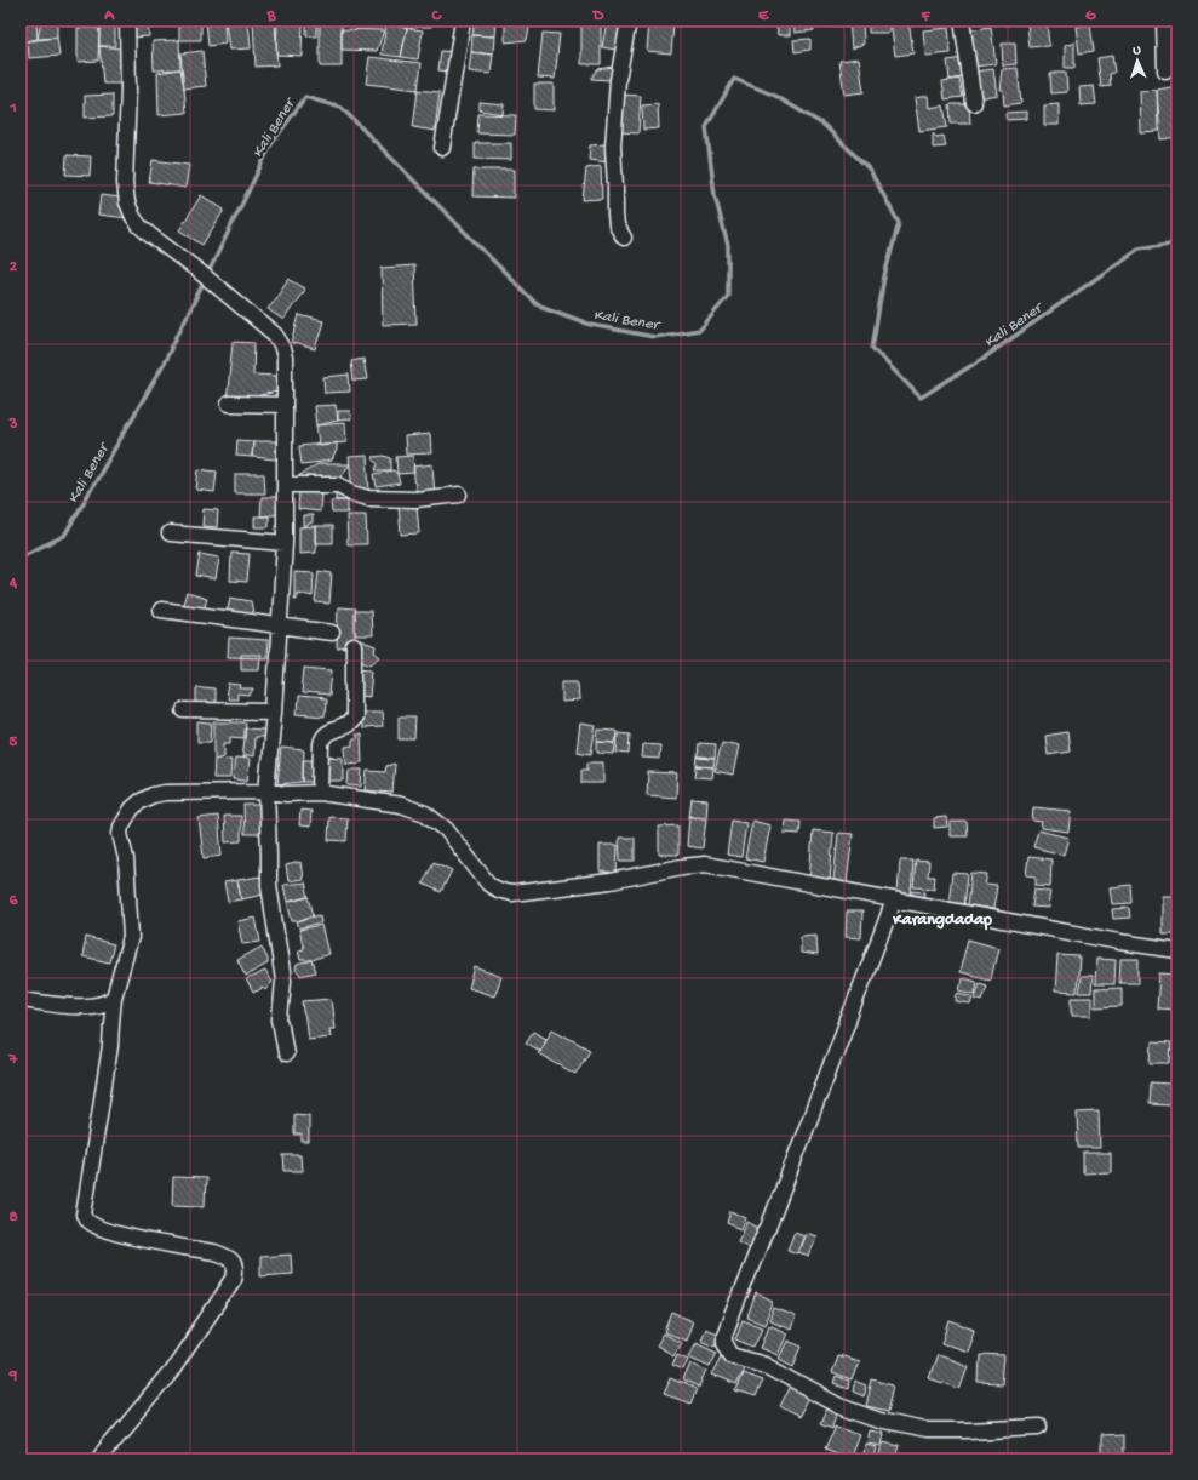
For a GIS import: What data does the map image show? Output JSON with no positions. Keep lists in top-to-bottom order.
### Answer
{
  "districts": ["Karangdadap"],
  "water": ["Kali Bener"],
  "north": "top",
  "grid": {
    "columns": [
      "A",
      "B",
      "C",
      "D",
      "E",
      "F",
      "G"
    ],
    "rows": [
      "1",
      "2",
      "3",
      "4",
      "5",
      "6",
      "7",
      "8",
      "9"
    ]
  }
}
